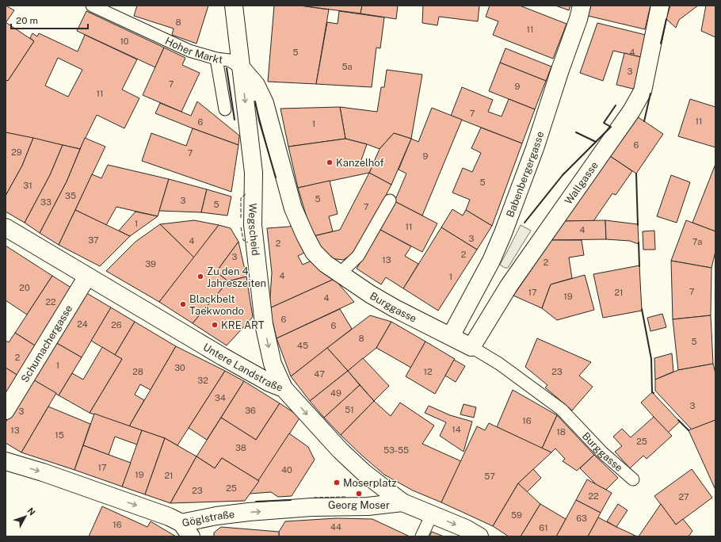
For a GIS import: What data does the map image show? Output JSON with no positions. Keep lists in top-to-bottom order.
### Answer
{
  "streets": {
    "street": [
      "Hoher Markt",
      "Babenbergergasse",
      "Wallgasse",
      "Wegscheid",
      "Burggasse",
      "Schumachergasse",
      "Untere Landstraße",
      "Göglstraße"
    ]
  },
  "crossings": [
    ["Hoher Markt", "Wegscheid"],
    ["Hoher Markt", "Burggasse"],
    ["Babenbergergasse", "Burggasse"],
    ["Wallgasse", "Burggasse"],
    ["Wegscheid", "Burggasse"],
    ["Wegscheid", "Untere Landstraße"],
    ["Schumachergasse", "Untere Landstraße"],
    ["Untere Landstraße", "Göglstraße"]
  ],
  "one_way": ["Wegscheid", "Untere Landstraße", "Göglstraße"],
  "places": [
    "Kanzelhof",
    "Zu den 4 Jahreszeiten",
    "Blackbelt Taekwondo",
    "KRE ART",
    "Moserplatz",
    "Georg Moser"
  ],
  "house_numbers": [
    "8",
    "11",
    "10",
    "5",
    "4",
    "5a",
    "3",
    "7",
    "9",
    "11",
    "7",
    "11",
    "6",
    "1",
    "6",
    "29",
    "7",
    "9",
    "5",
    "31",
    "35",
    "5",
    "3",
    "33",
    "5",
    "7",
    "1",
    "11",
    "4",
    "3",
    "37",
    "4",
    "7a",
    "2",
    "2",
    "3",
    "13",
    "2",
    "39",
    "4",
    "1",
    "20",
    "7",
    "17",
    "21",
    "19",
    "4",
    "22",
    "6",
    "24",
    "26",
    "6",
    "8",
    "5",
    "45",
    "2",
    "1",
    "30",
    "28",
    "12",
    "23",
    "47",
    "32",
    "49",
    "34",
    "3",
    "51",
    "36",
    "3",
    "16",
    "14",
    "13",
    "18",
    "15",
    "25",
    "38",
    "53-55",
    "17",
    "40",
    "19",
    "21",
    "57",
    "25",
    "23",
    "22",
    "27",
    "59",
    "63",
    "16",
    "44",
    "61"
  ],
  "scale_bar": "20 m",
  "north": "top right"
}
